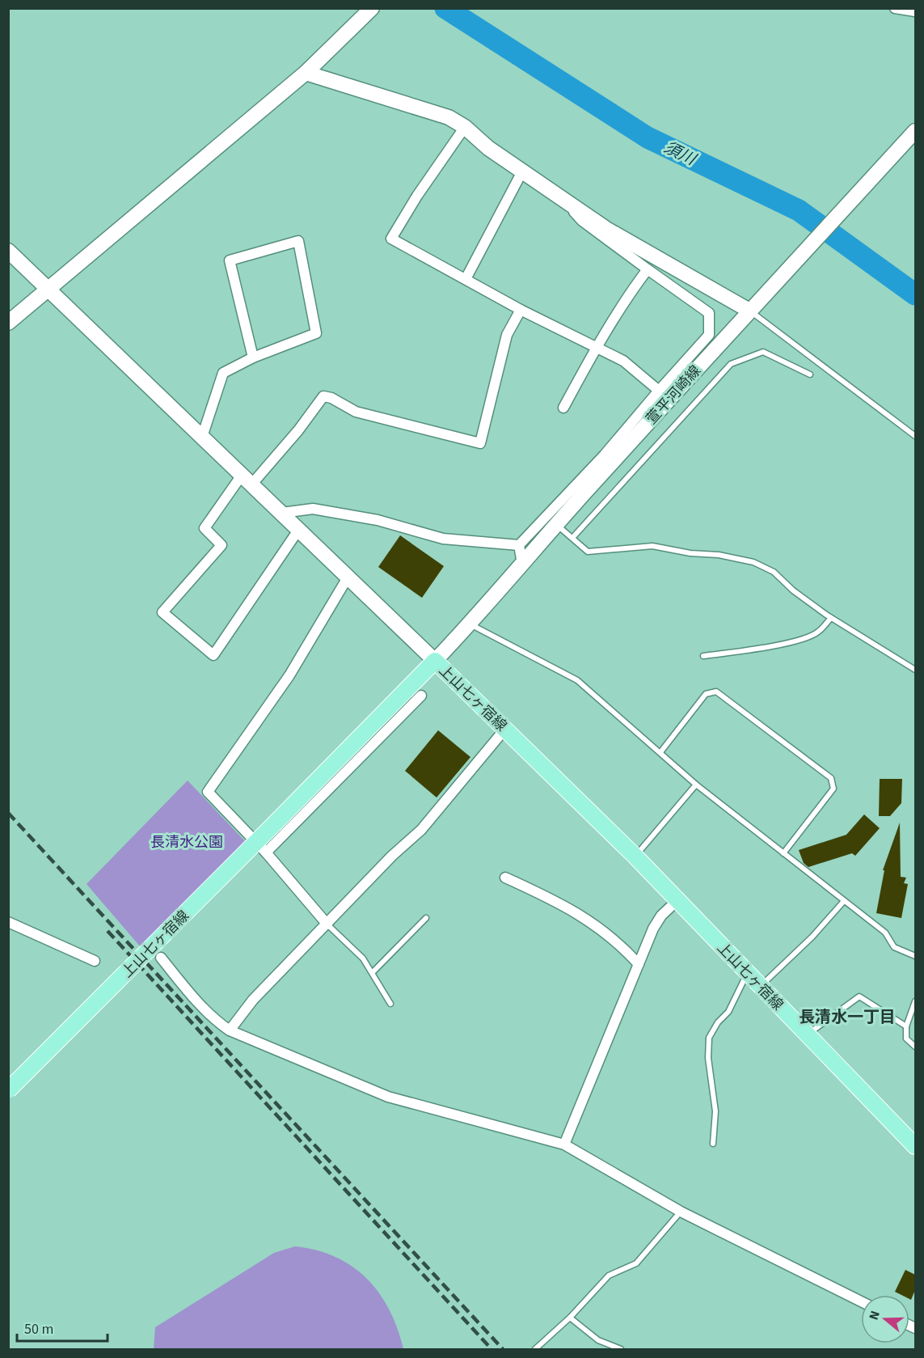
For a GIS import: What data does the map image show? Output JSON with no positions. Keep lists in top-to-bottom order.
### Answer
{
  "streets": {
    "main road": ["上山七ヶ宿線"],
    "street": ["萱平河崎線"]
  },
  "crossings": [
    ["萱平河崎線", "上山七ヶ宿線"]
  ],
  "districts": ["長清水一丁目"],
  "water": ["須川"],
  "parks": ["長清水公園"],
  "scale_bar": "50 m",
  "north": "left"
}
